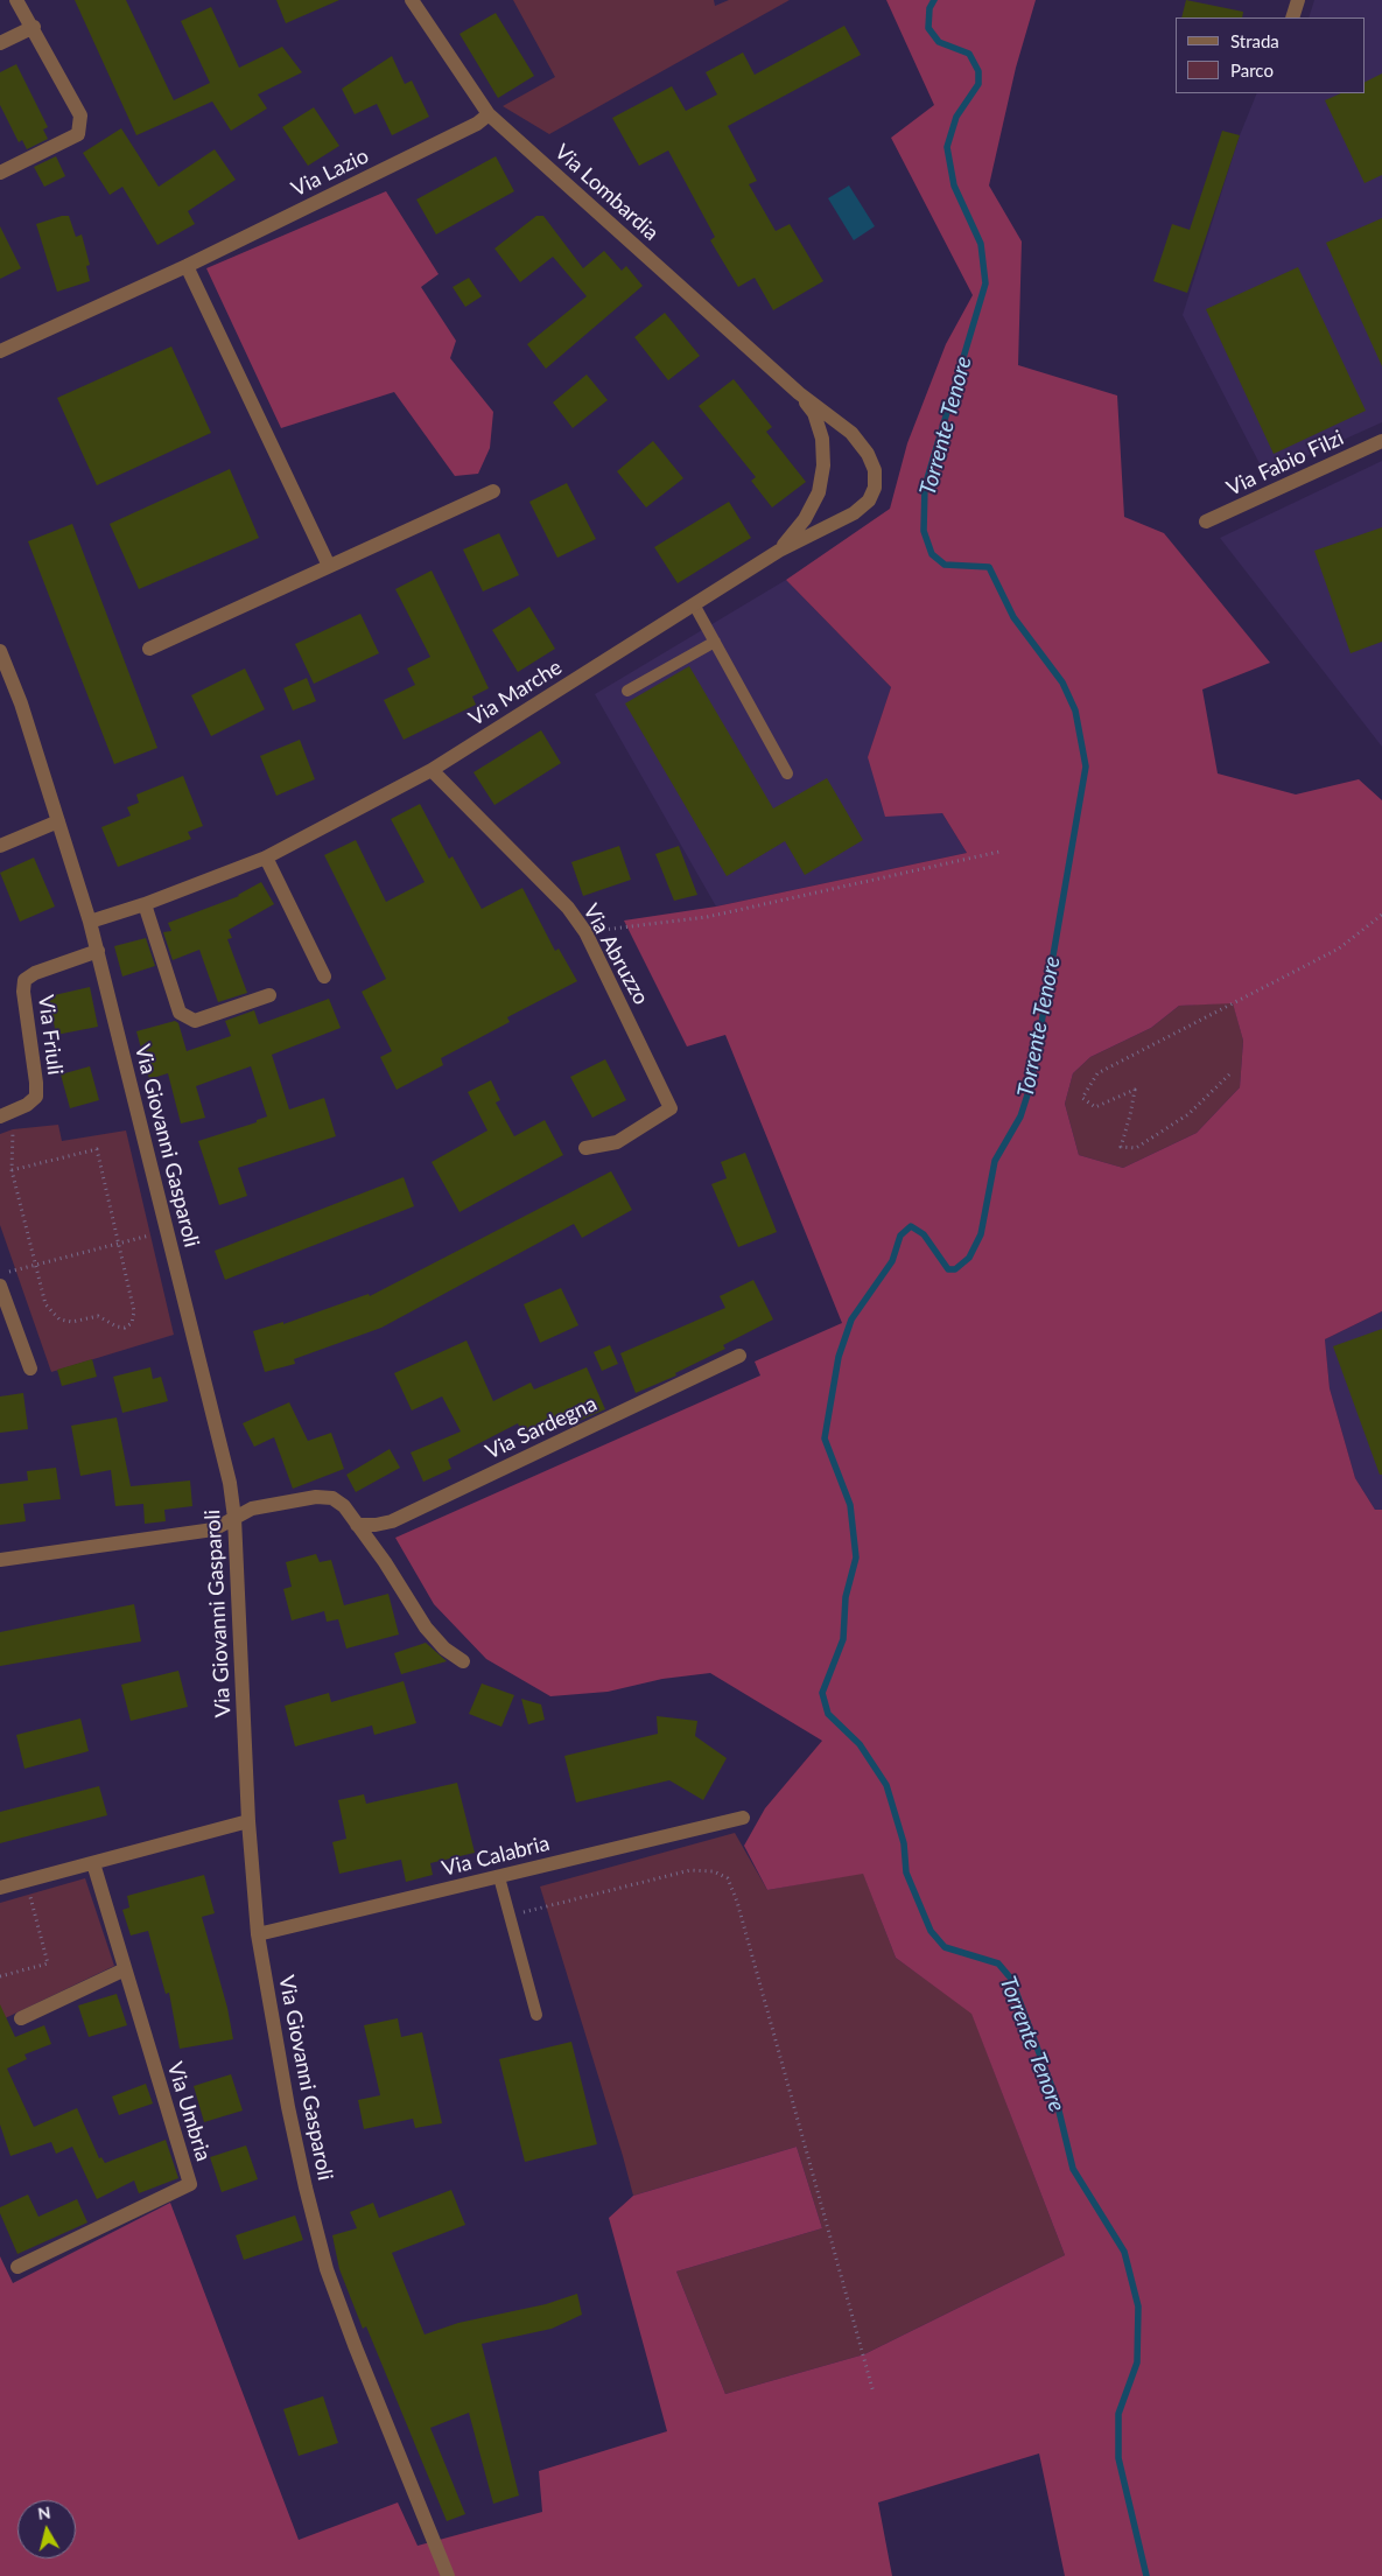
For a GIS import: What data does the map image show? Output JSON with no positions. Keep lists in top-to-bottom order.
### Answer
{
  "streets": {
    "street": [
      "Via Lazio",
      "Via Lombardia",
      "Via Fabio Filzi",
      "Via Marche",
      "Via Abruzzo",
      "Via Friuli",
      "Via Giovanni Gasparoli",
      "Via Sardegna",
      "Via Calabria",
      "Via Umbria"
    ]
  },
  "crossings": [
    ["Via Lazio", "Via Lombardia"],
    ["Via Lombardia", "Via Marche"],
    ["Via Marche", "Via Abruzzo"],
    ["Via Marche", "Via Giovanni Gasparoli"],
    ["Via Friuli", "Via Giovanni Gasparoli"],
    ["Via Giovanni Gasparoli", "Via Calabria"]
  ],
  "water": ["Torrente Tenore"],
  "legend": ["Strada", "Parco"],
  "north": "top"
}
